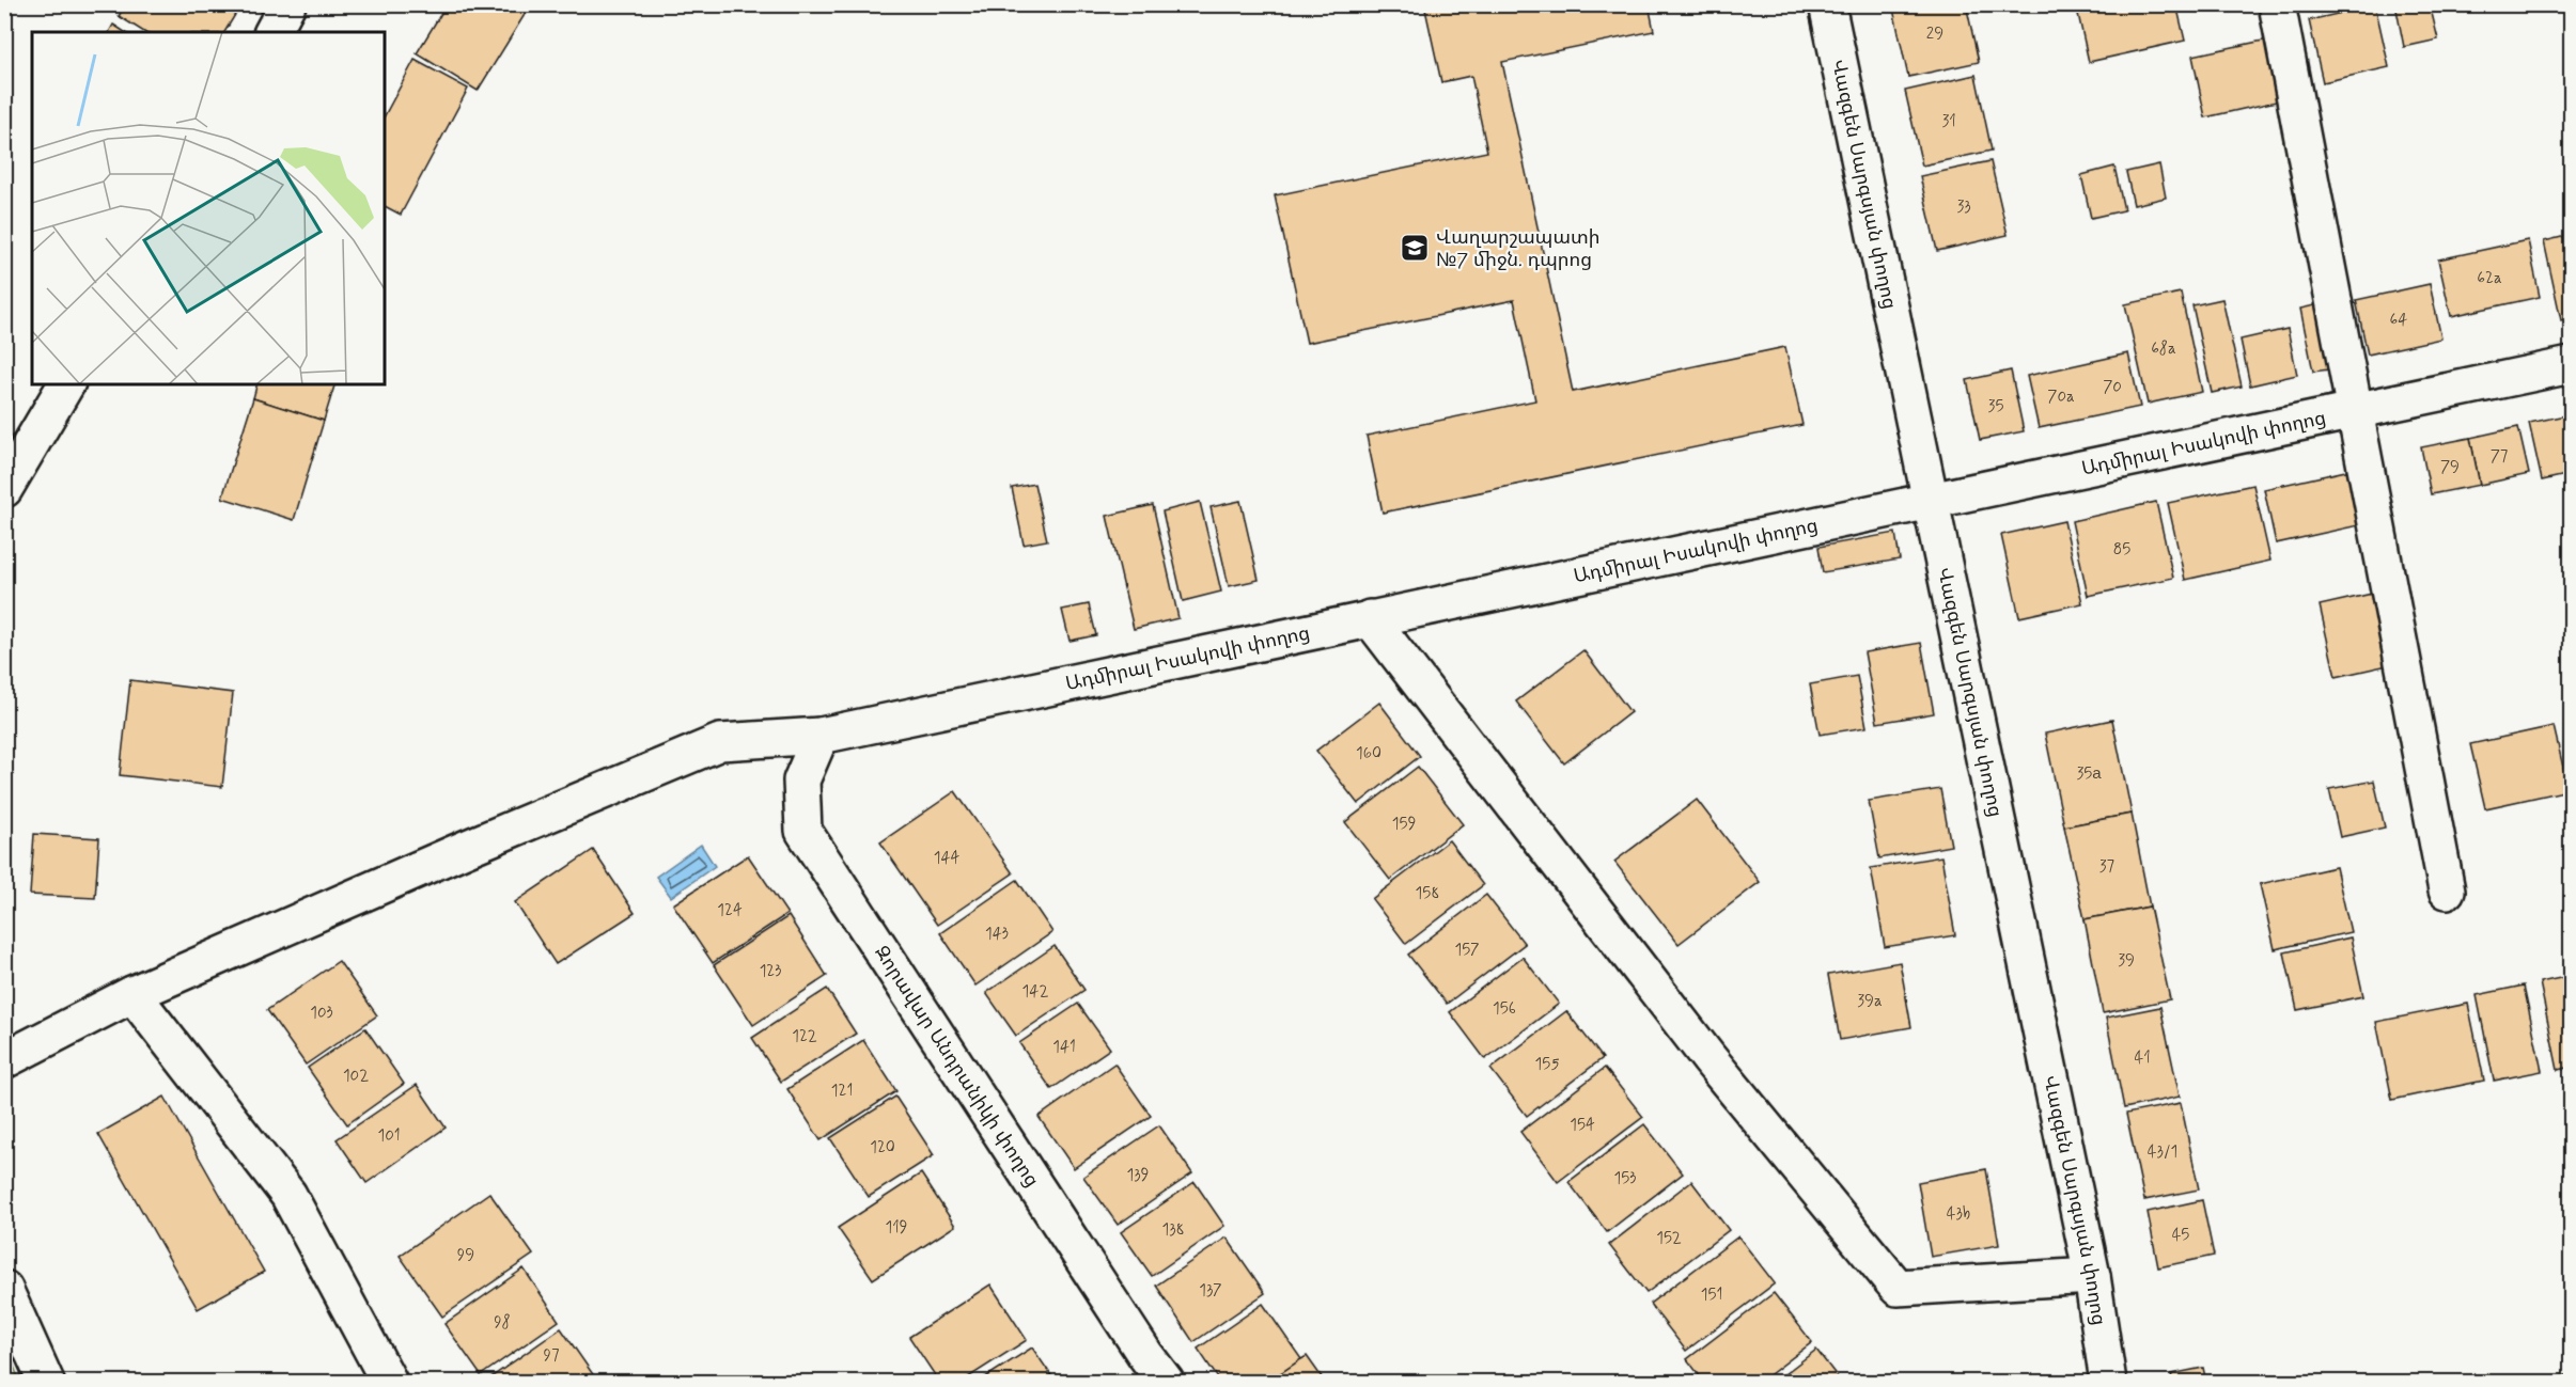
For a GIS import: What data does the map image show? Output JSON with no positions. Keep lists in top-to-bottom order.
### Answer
{
  "streets": {
    "main road": ["Վազգեն Սարգսյան փողոց", "Ադմիրալ Իսակովի փողոց", "Զորավար Անդրանիկի փողոց"]
  },
  "crossings": [
    ["Վազգեն Սարգսյան փողոց", "Ադմիրալ Իսակովի փողոց"],
    ["Ադմիրալ Իսակովի փողոց", "Զորավար Անդրանիկի փողոց"]
  ],
  "places": {
    "school or university": ["Վաղարշապատի №7 միջն. դպրոց"]
  },
  "house_numbers": [
    "29",
    "31",
    "33",
    "62a",
    "64",
    "68a",
    "70",
    "70a",
    "35",
    "77",
    "79",
    "85",
    "160",
    "35а",
    "159",
    "144",
    "37",
    "158",
    "124",
    "143",
    "157",
    "39",
    "123",
    "142",
    "39a",
    "156",
    "103",
    "122",
    "141",
    "41",
    "155",
    "102",
    "121",
    "154",
    "101",
    "120",
    "43/1",
    "139",
    "153",
    "43b",
    "119",
    "138",
    "45",
    "152",
    "99",
    "137",
    "151",
    "98",
    "97"
  ]
}
